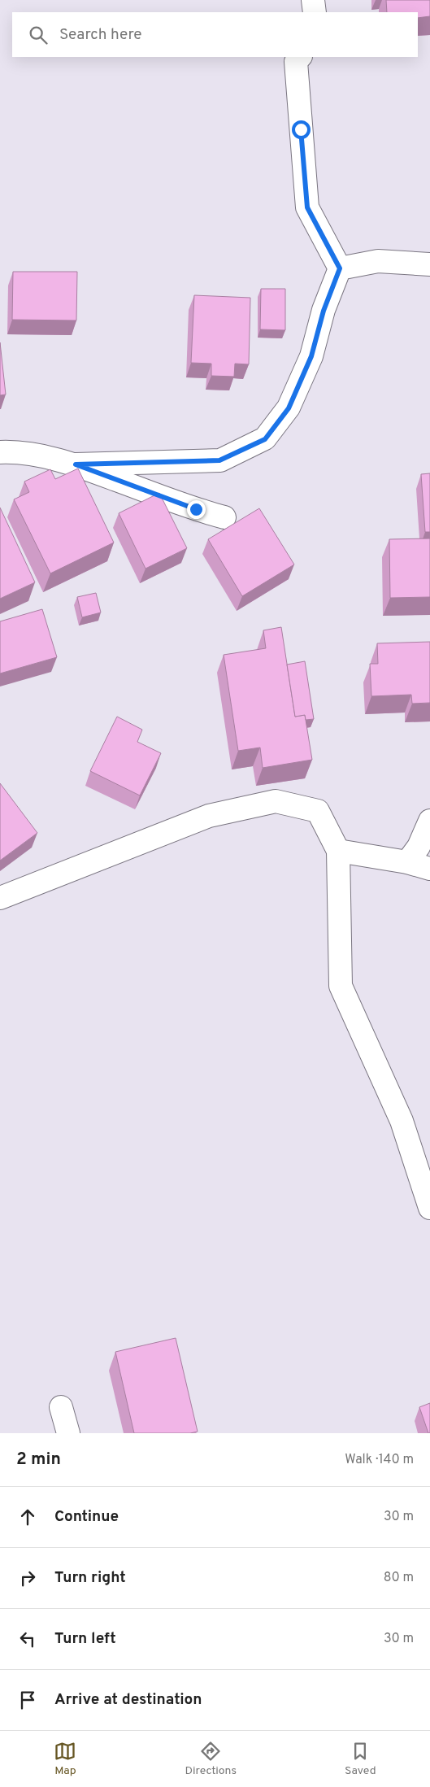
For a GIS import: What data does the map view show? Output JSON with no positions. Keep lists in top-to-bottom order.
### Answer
{
  "page": {
    "search": "Search here",
    "heading": ["2 min", "Walk · 140 m"],
    "list": [
      ["Continue", "30 m"],
      ["Turn right", "80 m"],
      ["Turn left", "30 m"],
      "Arrive at destination"
    ],
    "nav": ["Map", "Directions", "Saved"]
  }
}
